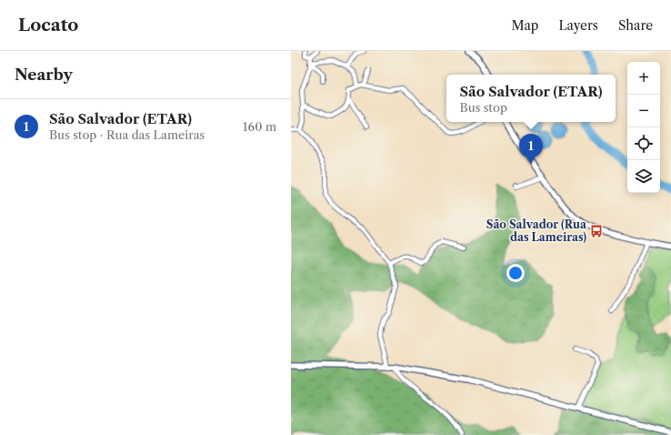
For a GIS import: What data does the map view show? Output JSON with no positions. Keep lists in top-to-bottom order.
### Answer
{
  "places": {
    "bus stop": ["São Salvador (Rua das Lameiras)"]
  },
  "page": {
    "header": "Locato",
    "nav": ["Map", "Layers", "Share"],
    "heading": "Nearby",
    "map_buttons": ["+", "−"],
    "popup": ["São Salvador (ETAR)", "Bus stop"],
    "list": [
      {
        "mark": "1",
        "name": "São Salvador (ETAR)",
        "note": "Bus stop · Rua das Lameiras",
        "value": "160 m"
      }
    ],
    "pins": "1"
  }
}
